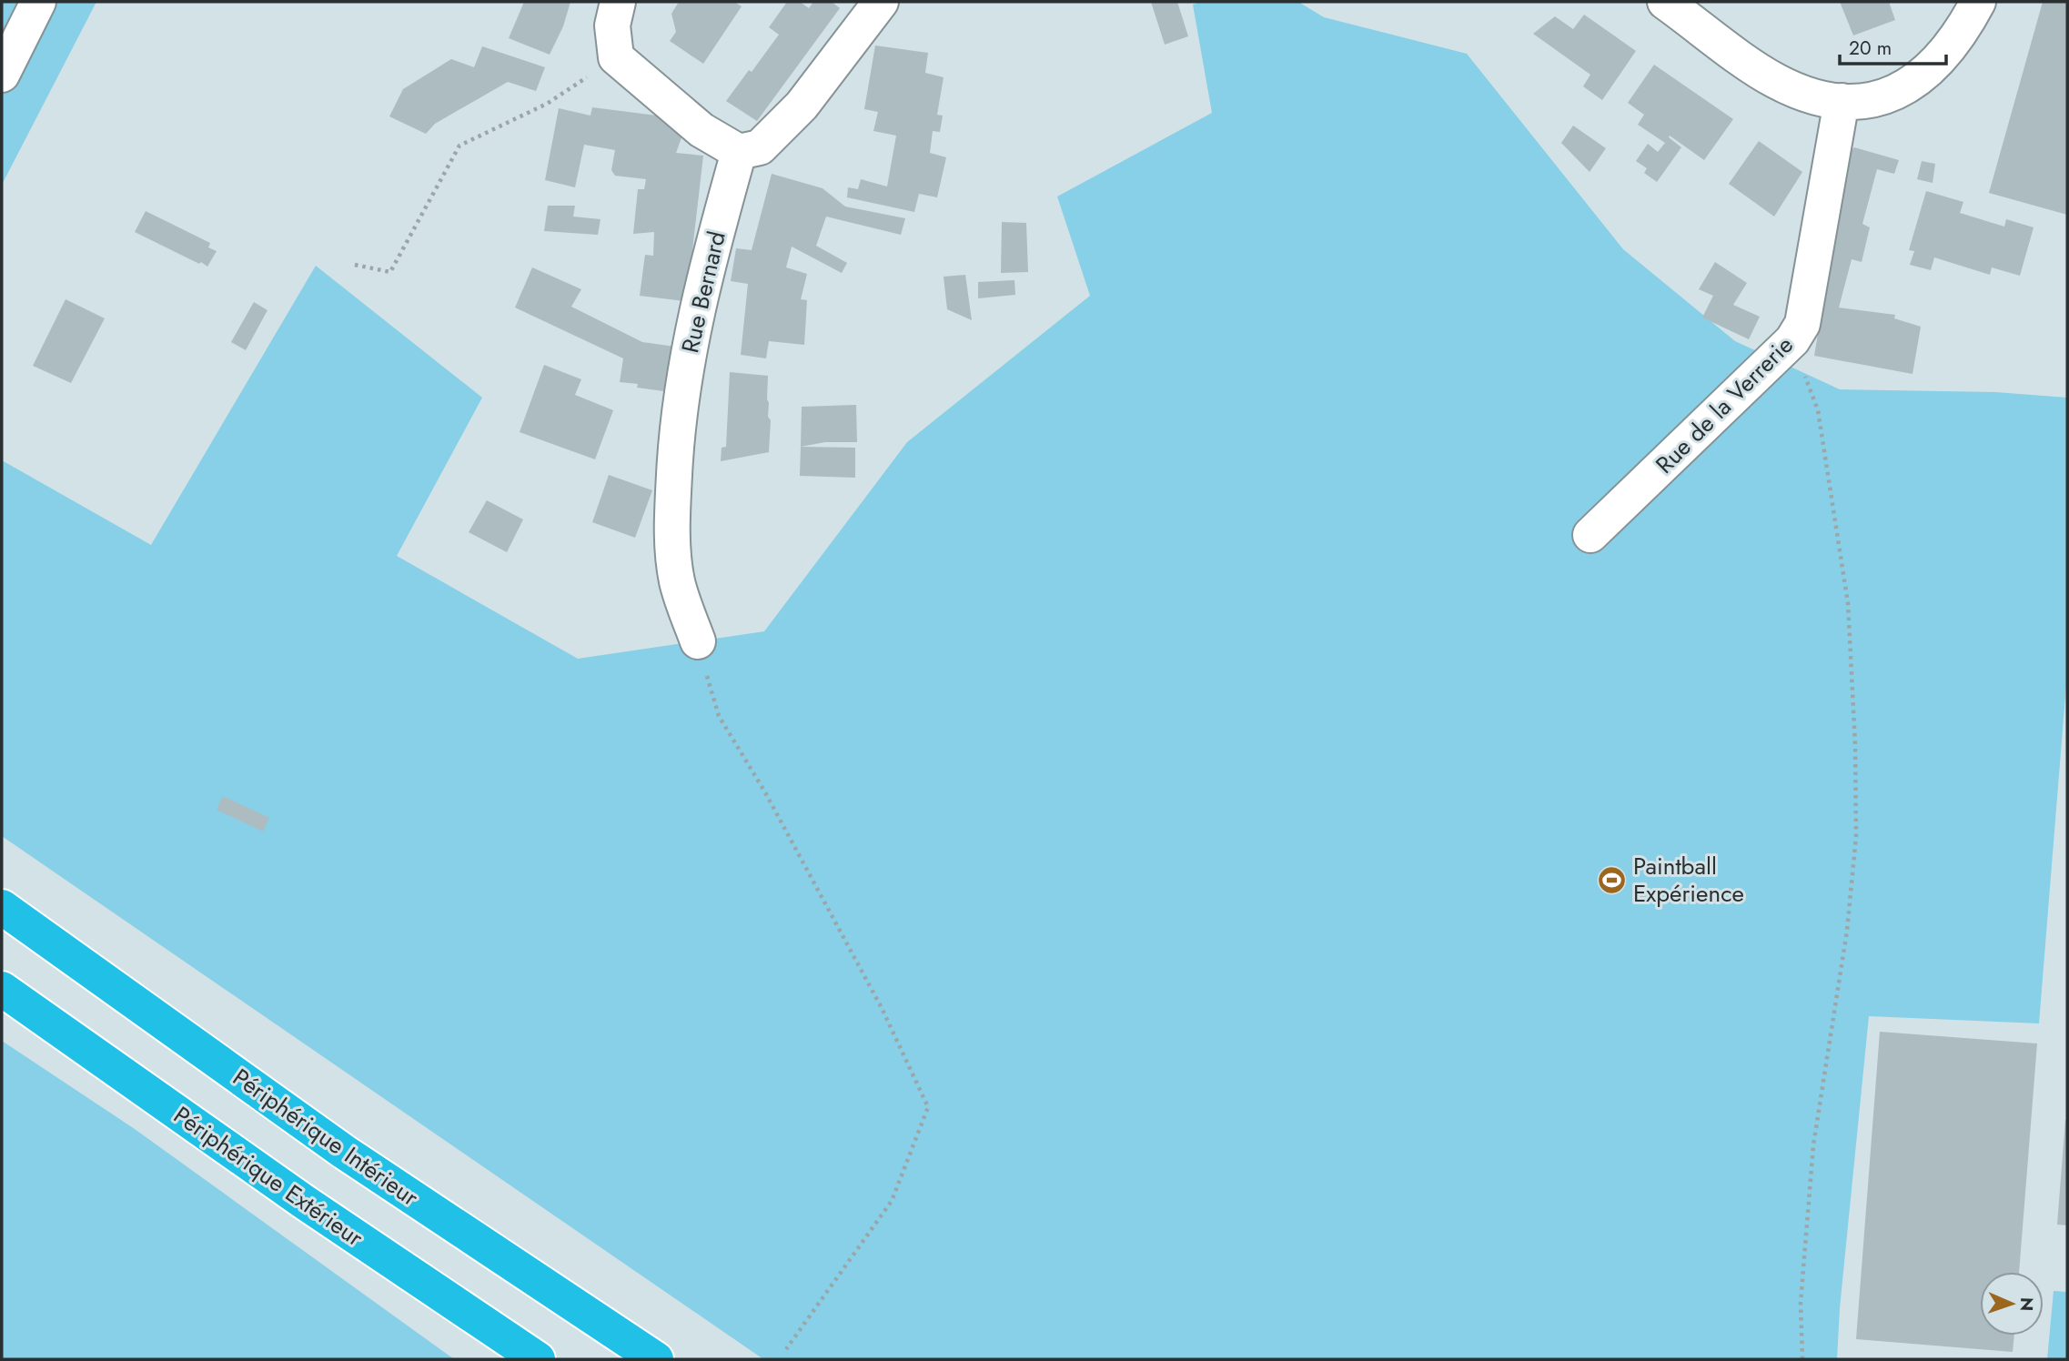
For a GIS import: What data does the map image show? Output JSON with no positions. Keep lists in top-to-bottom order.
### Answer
{
  "streets": {
    "highway": ["Périphérique Intérieur", "Périphérique Extérieur"],
    "street": ["Rue Bernard", "Rue de la Verrerie"]
  },
  "places": {
    "sports": ["Paintball Expérience"]
  },
  "scale_bar": "20 m",
  "north": "right"
}
